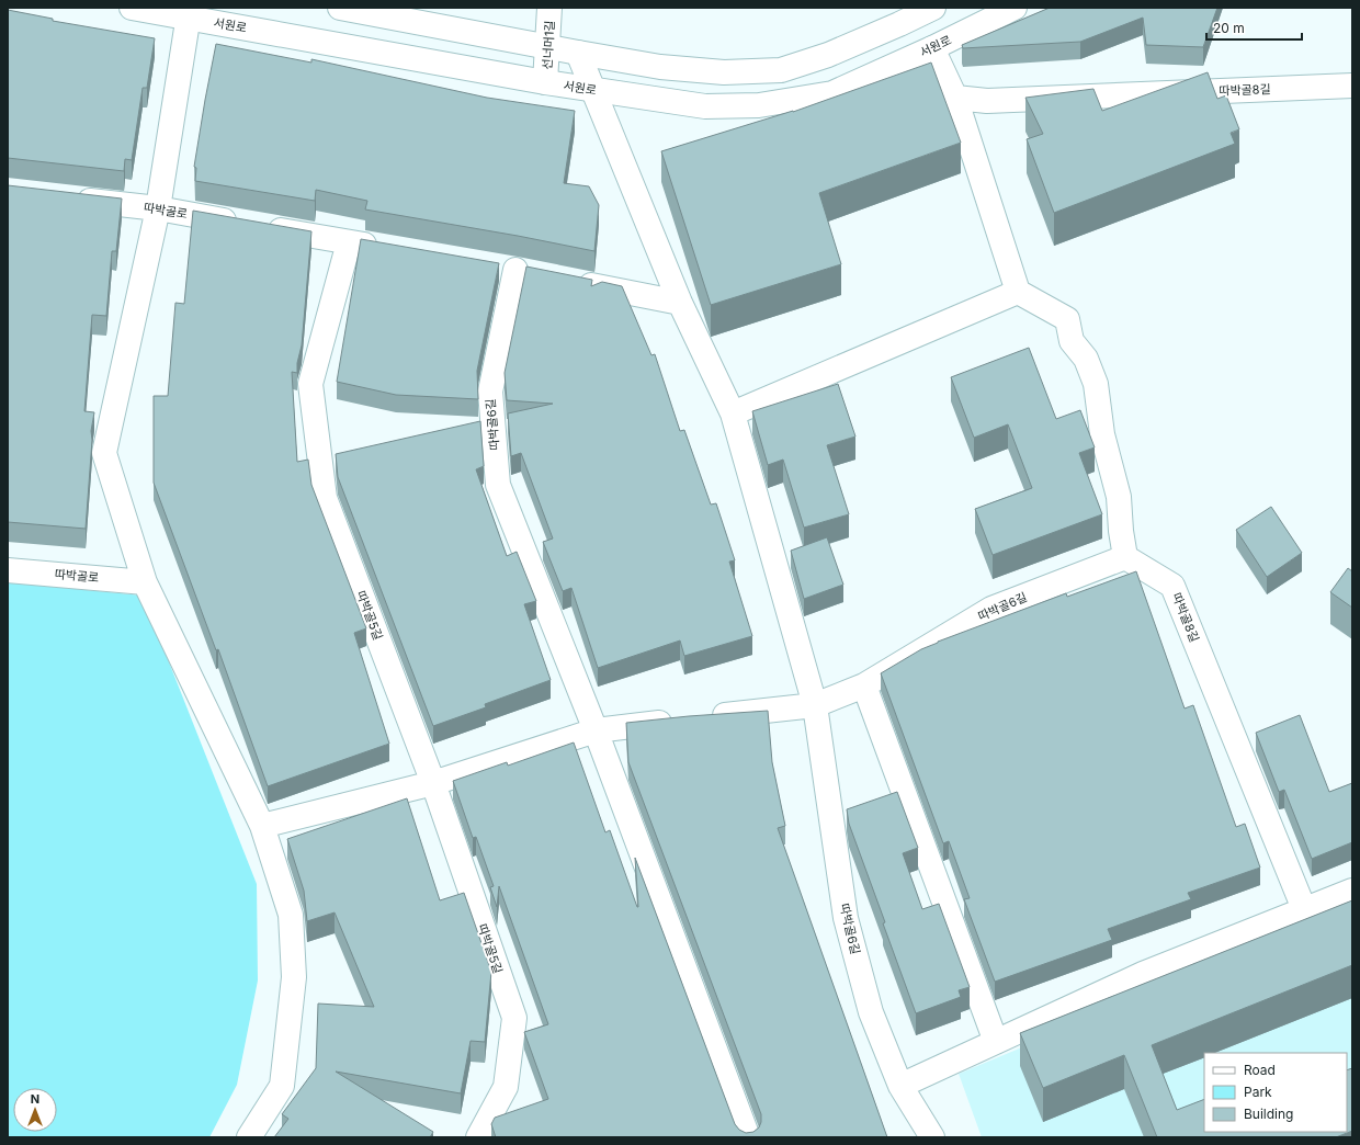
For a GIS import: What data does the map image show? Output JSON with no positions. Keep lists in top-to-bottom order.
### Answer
{
  "streets": {
    "street": [
      "서원로",
      "선너머1길",
      "따박골8길",
      "따박골로",
      "따박골6길",
      "따박골5길"
    ]
  },
  "crossings": [
    ["서원로", "선너머1길"],
    ["서원로", "따박골6길"],
    ["따박골8길", "따박골6길"],
    ["따박골로", "따박골5길"]
  ],
  "legend": ["Road", "Park", "Building"],
  "scale_bar": "20 m",
  "north": "top"
}
